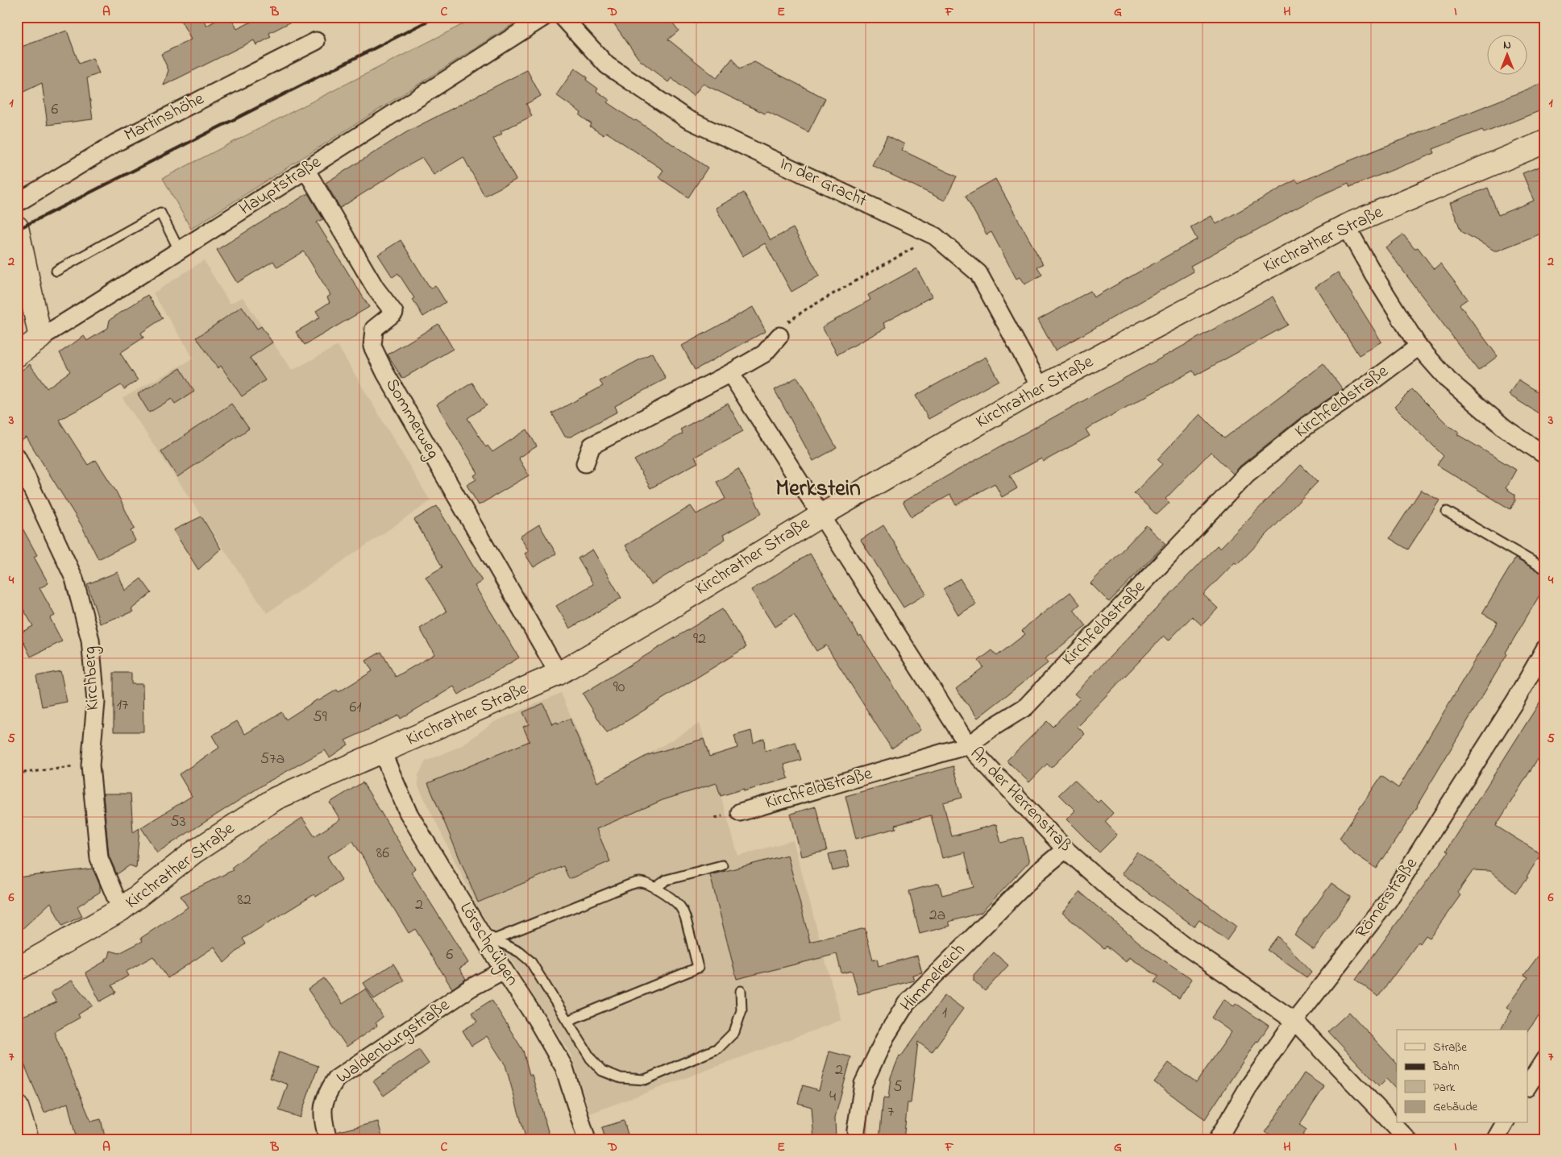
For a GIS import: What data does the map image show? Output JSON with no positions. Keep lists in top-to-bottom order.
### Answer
{
  "streets": {
    "main road": ["Hauptstraße", "Kirchrather Straße"],
    "street": [
      "Martinshöhe",
      "In der Gracht",
      "Kirchfeldstraße",
      "Sommerweg",
      "Kirchberg",
      "An der Herrenstraß",
      "Römerstraße",
      "Lörschpülgen",
      "Himmelreich",
      "Waldenburgstraße"
    ]
  },
  "crossings": [
    ["In der Gracht", "Kirchrather Straße"],
    ["Hauptstraße", "Sommerweg"],
    ["Kirchrather Straße", "Sommerweg"],
    ["Kirchrather Straße", "Kirchberg"],
    ["Kirchrather Straße", "An der Herrenstraß"],
    ["Kirchrather Straße", "Lörschpülgen"],
    ["Kirchfeldstraße", "An der Herrenstraß"],
    ["An der Herrenstraß", "Römerstraße"],
    ["An der Herrenstraß", "Himmelreich"],
    ["Lörschpülgen", "Waldenburgstraße"]
  ],
  "districts": ["Merkstein"],
  "house_numbers": [
    "6",
    "92",
    "90",
    "17",
    "61",
    "59",
    "57a",
    "53",
    "86",
    "82",
    "2",
    "2a",
    "6",
    "1",
    "2",
    "5",
    "4",
    "7"
  ],
  "legend": [
    "Straße",
    "Bahn",
    "Park",
    "Gebäude"
  ],
  "north": "top",
  "grid": {
    "columns": [
      "A",
      "B",
      "C",
      "D",
      "E",
      "F",
      "G",
      "H",
      "I"
    ],
    "rows": [
      "1",
      "2",
      "3",
      "4",
      "5",
      "6",
      "7"
    ]
  }
}
